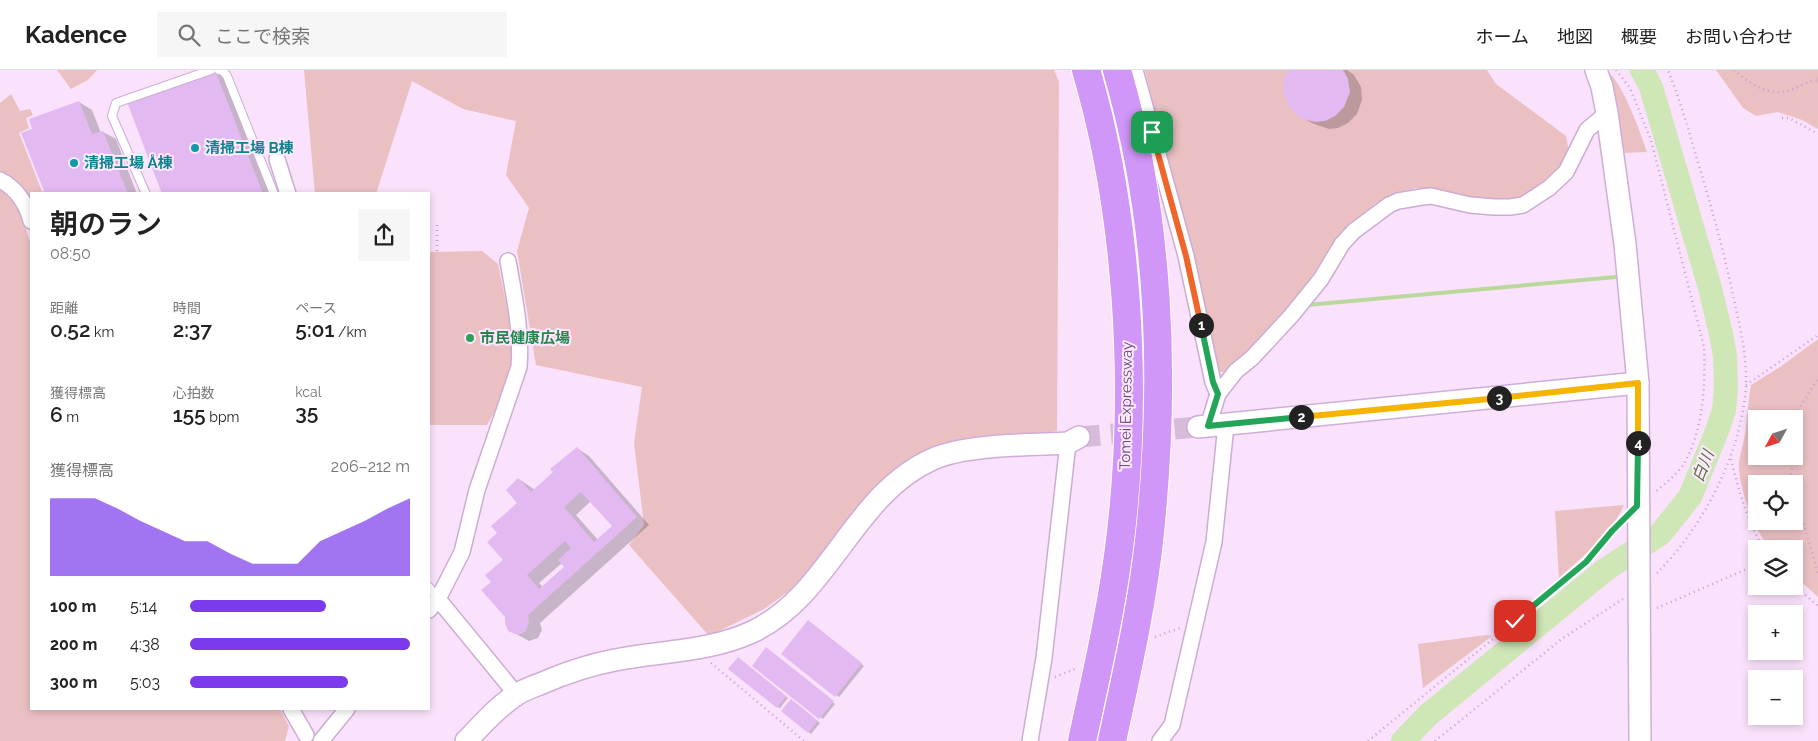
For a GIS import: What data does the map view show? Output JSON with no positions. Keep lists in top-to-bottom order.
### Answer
{
  "streets": {
    "highway": ["Tomei Expressway"]
  },
  "water": ["白川"],
  "places": ["清掃工場 B棟", "清掃工場 Å棟", "市民健康広場"],
  "north": "bottom left",
  "page": {
    "header": "Kadence",
    "search": "ここで検索",
    "nav": [
      "ホーム",
      "地図",
      "概要",
      "お問い合わせ"
    ],
    "heading": ["朝のラン", "08:50"],
    "stats": [
      ["距離", "0.52 km"],
      ["時間", "2:37"],
      ["ペース", "5:01 /km"],
      ["獲得標高", "6 m"],
      ["心拍数", "155 bpm"],
      ["kcal", "35"]
    ],
    "pins": [
      "1",
      "3",
      "2",
      "4"
    ],
    "map_buttons": ["+", "−"],
    "chart": ["獲得標高", "206–212 m"],
    "list": [
      {
        "name": "100 m",
        "note": "5:14"
      },
      {
        "name": "200 m",
        "note": "4:38"
      },
      {
        "name": "300 m",
        "note": "5:03"
      }
    ]
  }
}
